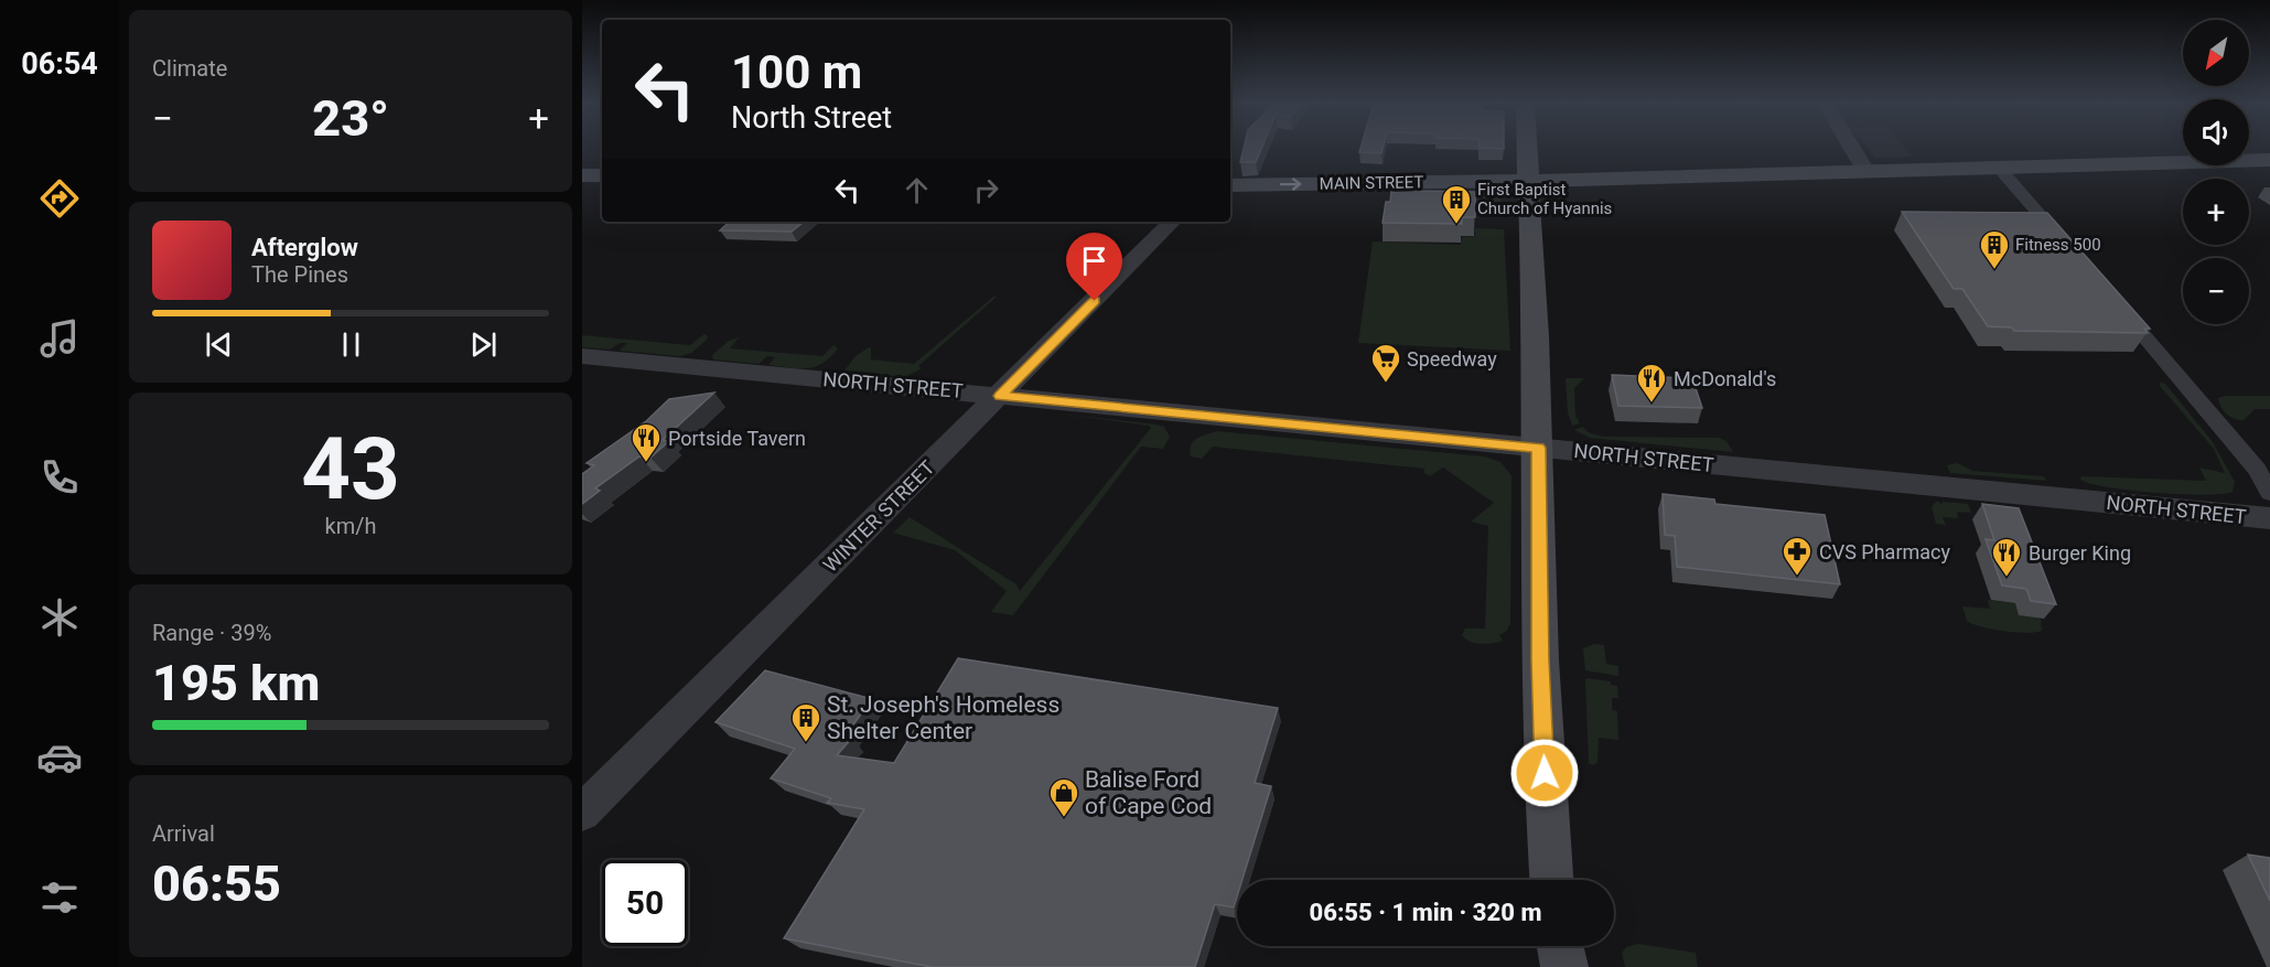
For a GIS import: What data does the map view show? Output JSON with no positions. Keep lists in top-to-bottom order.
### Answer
{
  "streets": {
    "main road": ["MAIN STREET"],
    "street": ["NORTH STREET", "WINTER STREET"]
  },
  "crossings": [
    ["NORTH STREET", "WINTER STREET"]
  ],
  "places": {
    "building": ["First Baptist Church of Hyannis", "Fitness 500", "St. Joseph's Homeless Shelter Center"],
    "supermarket": ["Speedway"],
    "restaurant": ["McDonald's", "Portside Tavern", "Burger King"],
    "pharmacy": ["CVS Pharmacy"],
    "shop": ["Balise Ford of Cape Cod"]
  },
  "north": "bottom left",
  "page": {
    "tabs": "06:54",
    "tile": [
      "Climate",
      ["43", "km/h"],
      ["Range · 39%", "195 km"],
      ["Arrival", "06:55"]
    ],
    "map_buttons": ["+", "−"],
    "turn": ["100 m", "North Street"],
    "heat": ["−", "23°", "+"],
    "song": ["Afterglow", "The Pines"],
    "limit": "50",
    "trip": "06:55 · 1 min · 320 m"
  }
}
